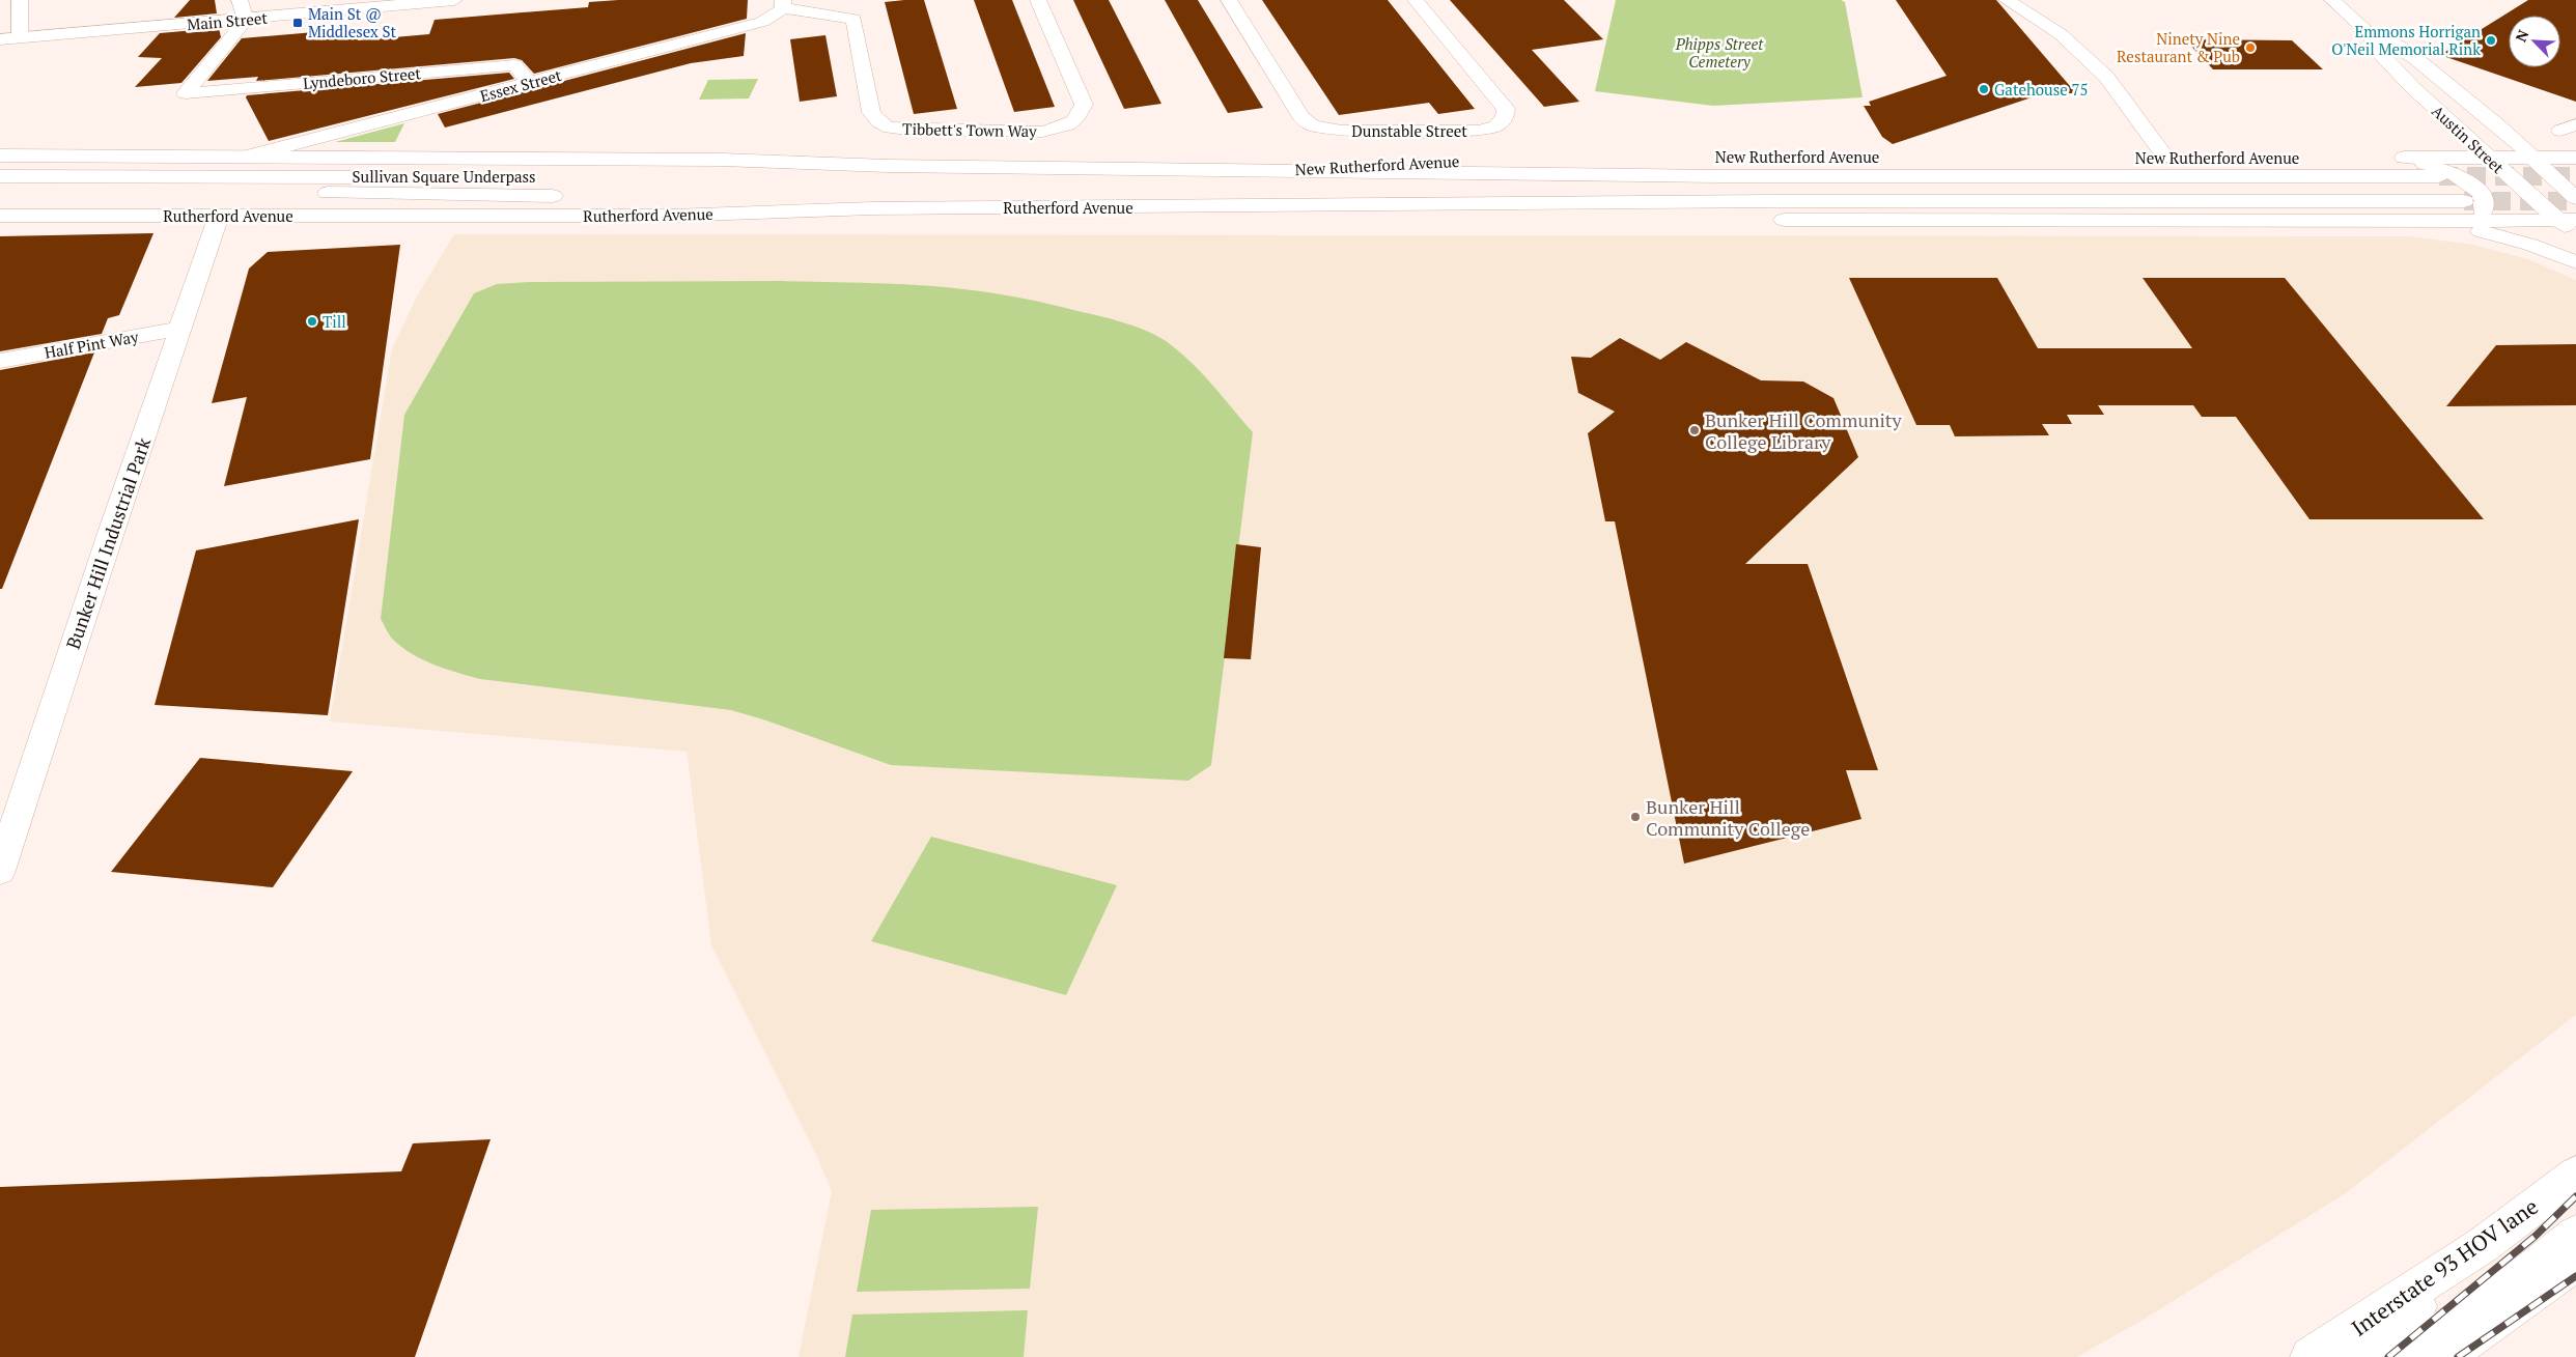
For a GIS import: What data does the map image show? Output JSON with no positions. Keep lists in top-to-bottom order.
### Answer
{
  "streets": {
    "main road": [
      "Main Street",
      "Lyndeboro Street",
      "Essex Street",
      "Tibbett's Town Way",
      "Dunstable Street",
      "Austin Street",
      "New Rutherford Avenue",
      "Sullivan Square Underpass",
      "Rutherford Avenue",
      "Half Pint Way",
      "Bunker Hill Industrial Park",
      "Interstate 93 HOV lane"
    ]
  },
  "crossings": [
    ["Main Street", "Lyndeboro Street"],
    ["Lyndeboro Street", "Essex Street"],
    ["Essex Street", "Tibbett's Town Way"],
    ["Sullivan Square Underpass", "Rutherford Avenue"],
    ["Rutherford Avenue", "Bunker Hill Industrial Park"],
    ["Half Pint Way", "Bunker Hill Industrial Park"]
  ],
  "parks": ["Phipps Street Cemetery"],
  "places": {
    "transit": ["Main St @ Middlesex St"],
    "other": [
      "Emmons Horrigan O'Neil Memorial Rink",
      "Ninety Nine Restaurant & Pub",
      "Gatehouse 75",
      "Till",
      "Bunker Hill Community College Library",
      "Bunker Hill Community College"
    ]
  },
  "north": "top left"
}
